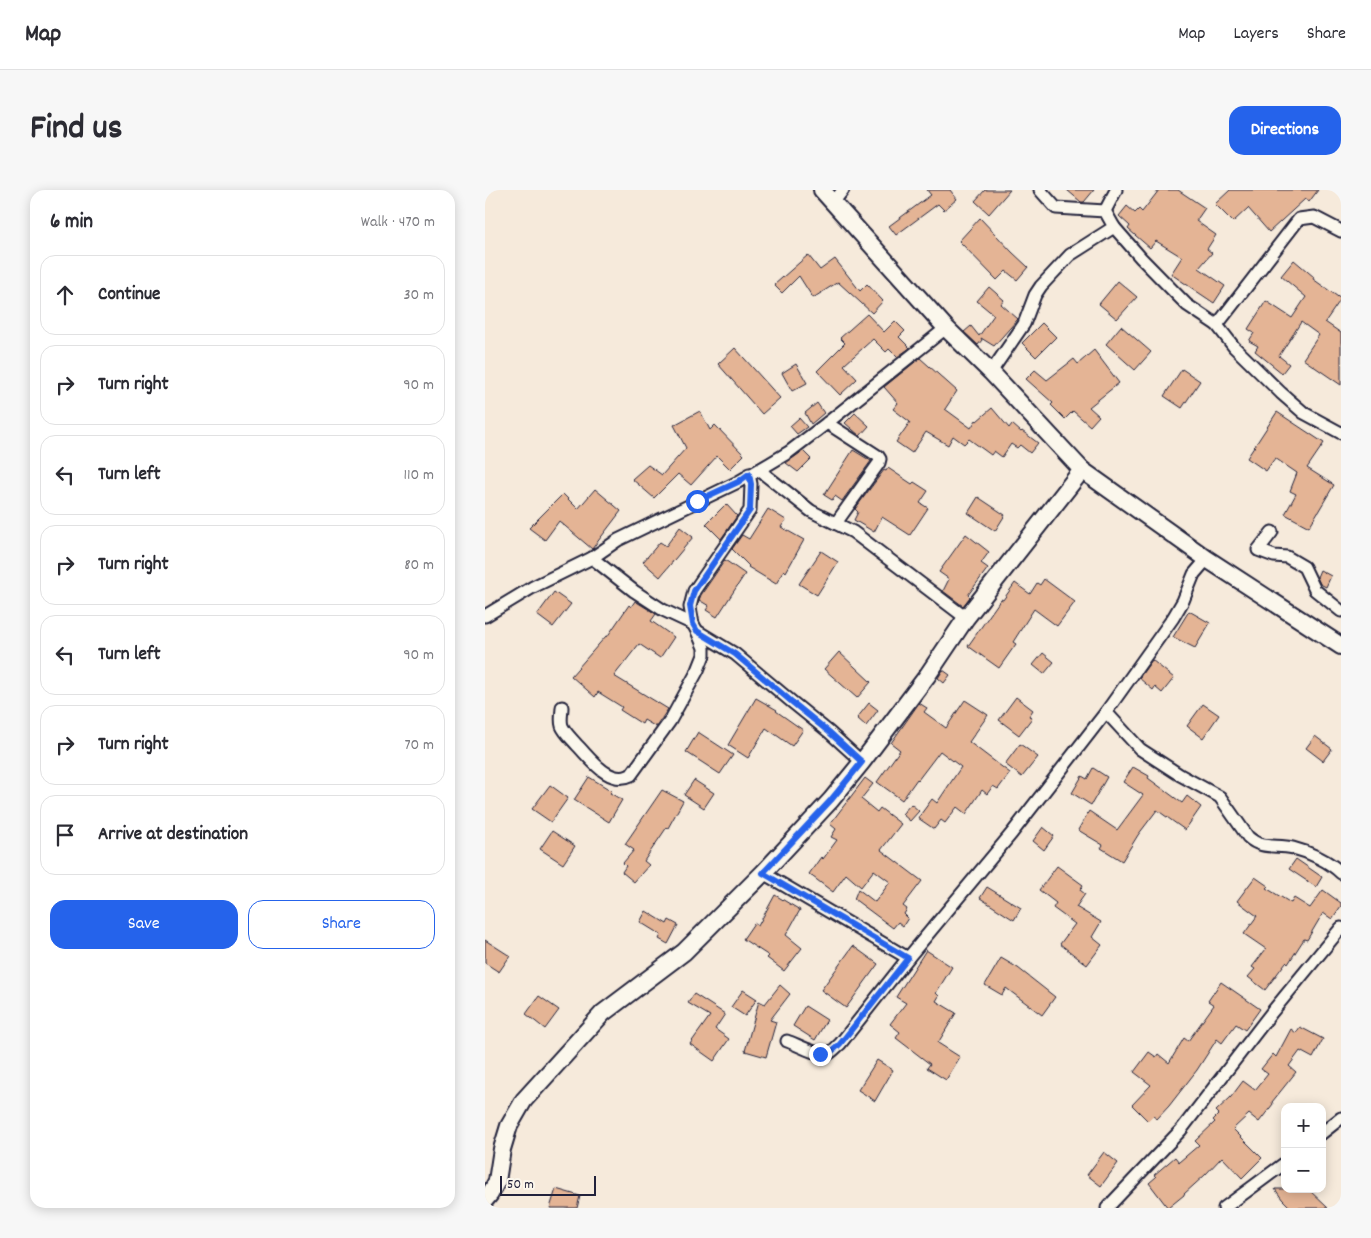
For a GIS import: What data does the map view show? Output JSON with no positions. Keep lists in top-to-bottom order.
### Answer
{
  "scale_bar": "50 m",
  "page": {
    "header": "Map",
    "nav": ["Map", "Layers", "Share"],
    "title": "Find us",
    "buttons": [
      "Directions",
      ["Save", "Share"]
    ],
    "heading": ["6 min", "Walk · 470 m"],
    "list": [
      ["Continue", "30 m"],
      ["Turn right", "90 m"],
      ["Turn left", "110 m"],
      ["Turn right", "80 m"],
      ["Turn left", "90 m"],
      ["Turn right", "70 m"],
      "Arrive at destination"
    ],
    "map_buttons": ["+", "−"],
    "scale": "50 m"
  }
}
